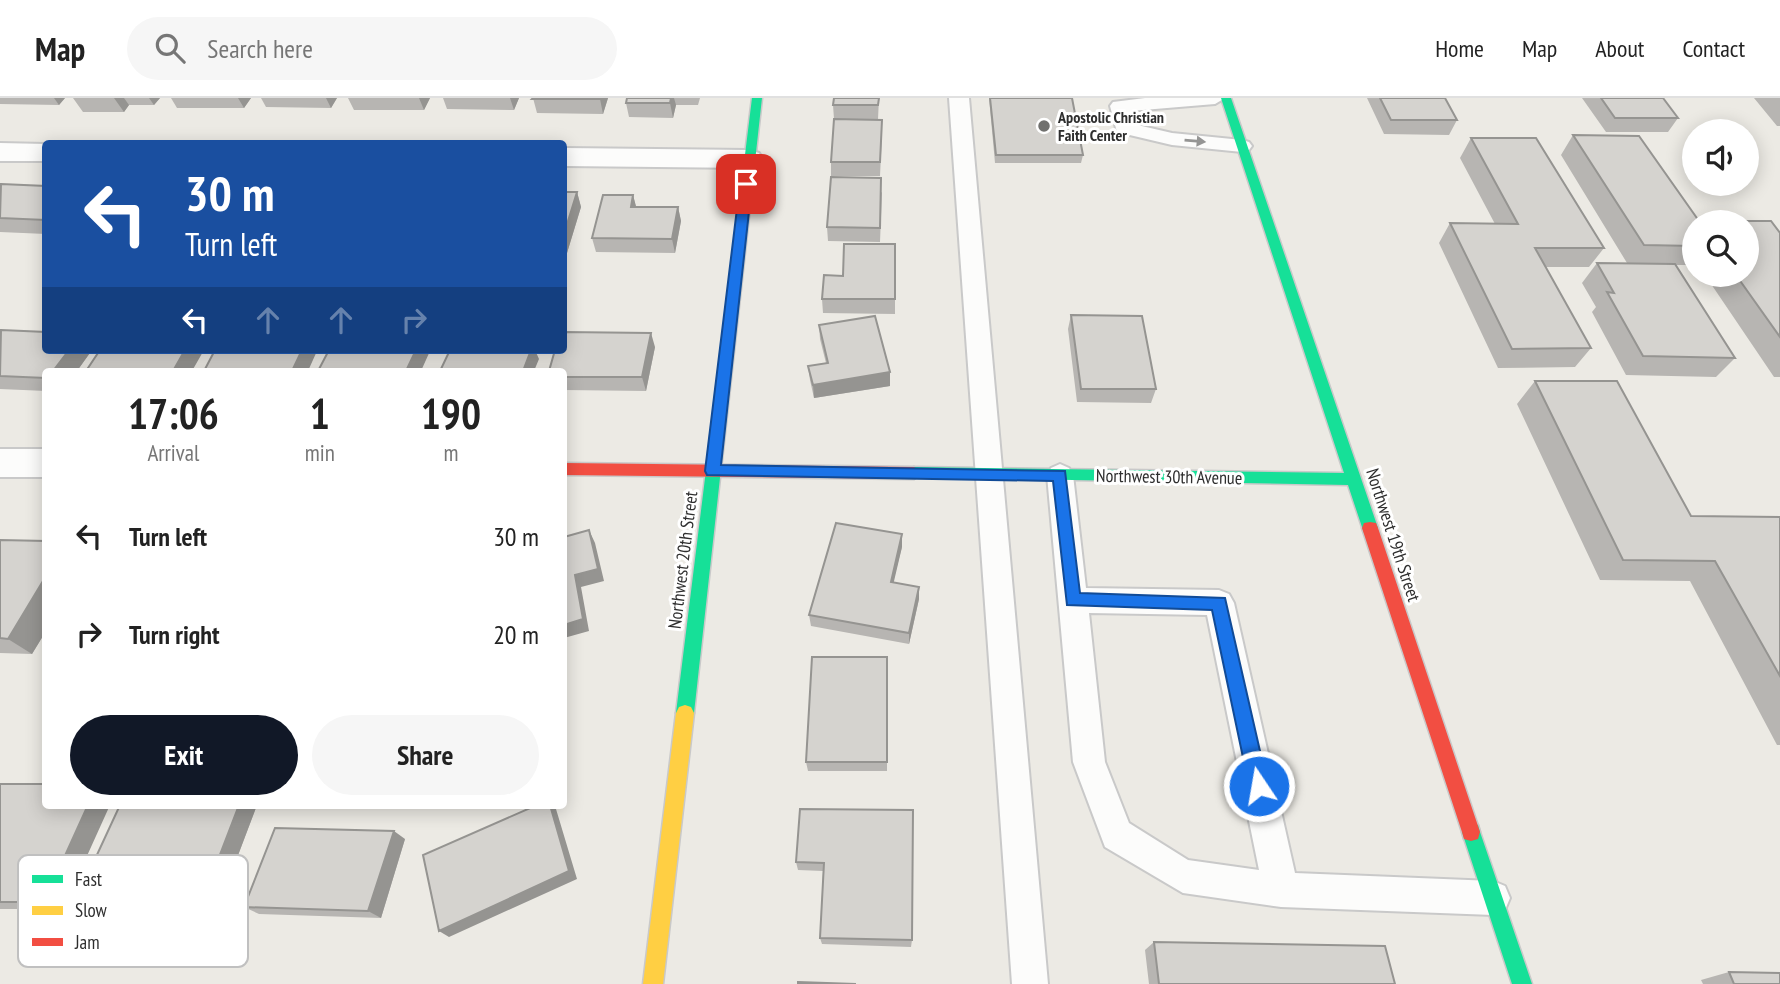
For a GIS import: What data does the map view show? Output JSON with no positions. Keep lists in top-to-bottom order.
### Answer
{
  "streets": {
    "street": ["Northwest 30th Avenue", "Northwest 19th Street", "Northwest 20th Street"]
  },
  "crossings": [
    ["Northwest 30th Avenue", "Northwest 19th Street"],
    ["Northwest 30th Avenue", "Northwest 20th Street"]
  ],
  "places": ["Apostolic Christian Faith Center"],
  "legend": ["Fast", "Slow", "Jam"],
  "page": {
    "header": "Map",
    "search": "Search here",
    "nav": [
      "Home",
      "Map",
      "About",
      "Contact"
    ],
    "turn": ["30 m", "Turn left"],
    "eta": [
      "17:06",
      "Arrival",
      "1",
      "min",
      "190",
      "m"
    ],
    "list": [
      {
        "name": "Turn left",
        "value": "30 m"
      },
      {
        "name": "Turn right",
        "value": "20 m"
      }
    ],
    "buttons": ["Exit", "Share"]
  }
}
